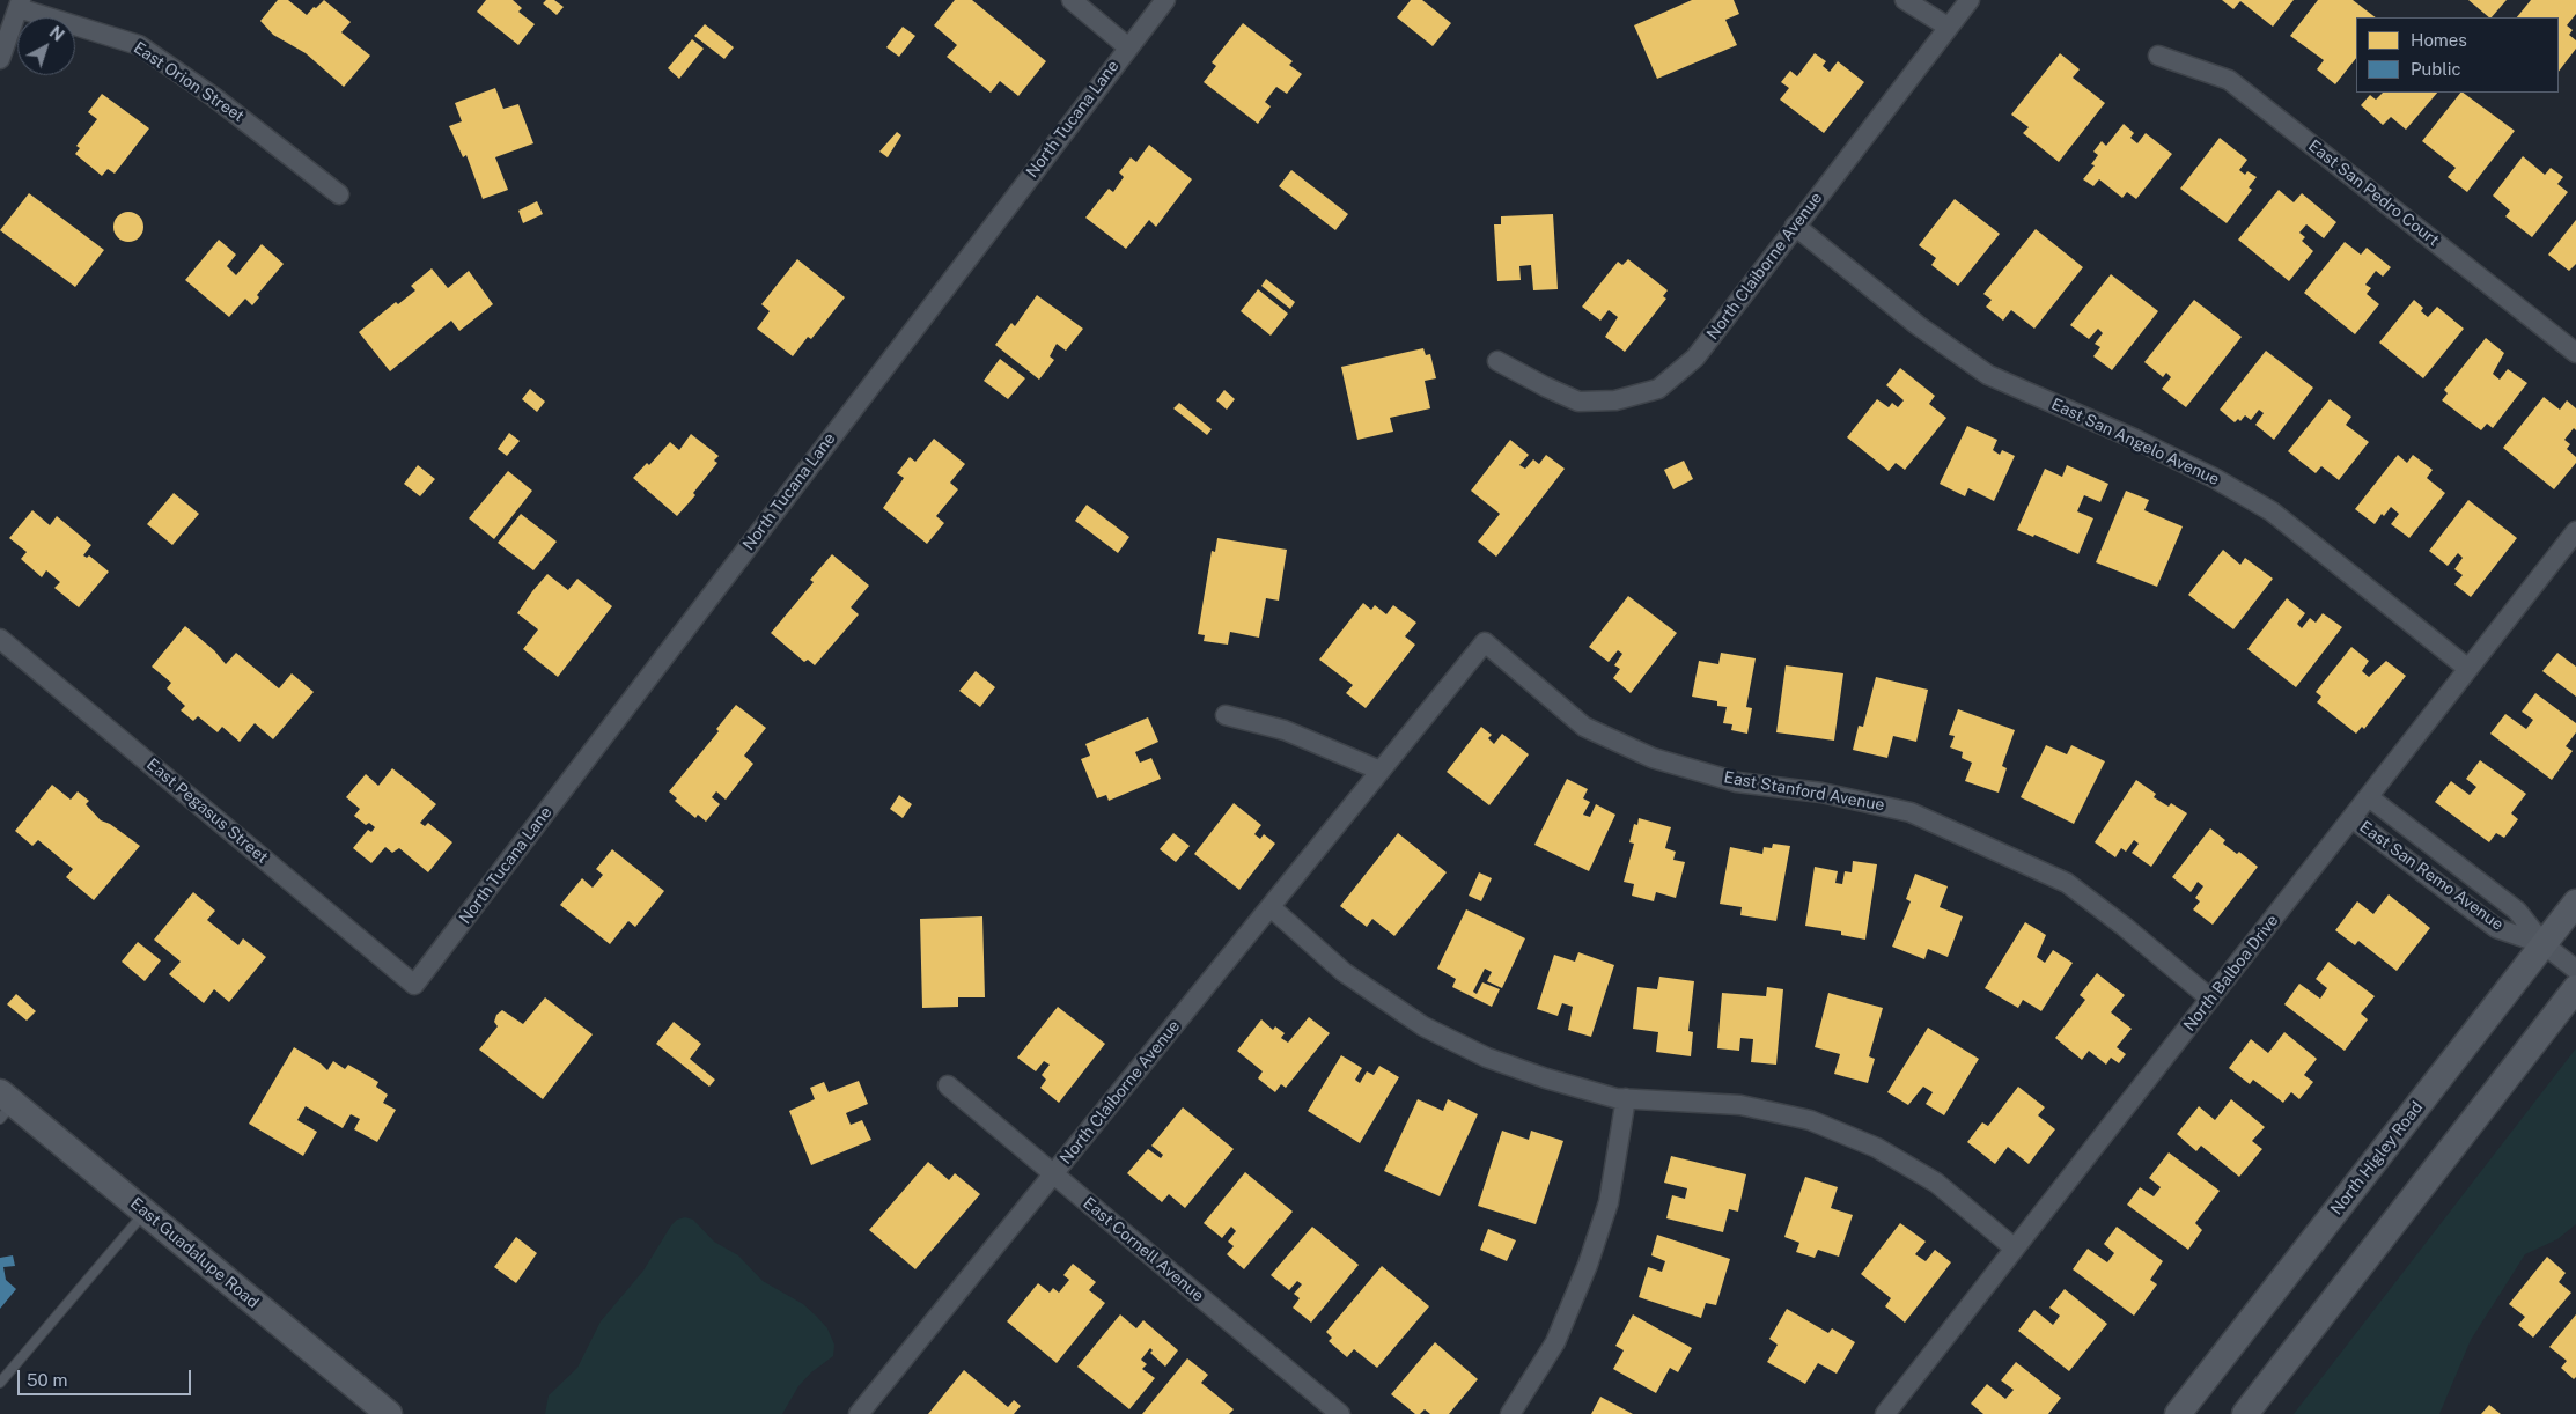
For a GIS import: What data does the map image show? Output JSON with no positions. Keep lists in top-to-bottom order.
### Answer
{
  "streets": {
    "main road": ["North Higley Road", "East Guadalupe Road"],
    "street": [
      "East Orion Street",
      "North Tucana Lane",
      "East San Pedro Court",
      "North Claiborne Avenue",
      "East San Angelo Avenue",
      "East Stanford Avenue",
      "East Pegasus Street",
      "East San Remo Avenue",
      "North Balboa Drive",
      "East Cornell Avenue"
    ]
  },
  "crossings": [
    ["North Tucana Lane", "East Pegasus Street"],
    ["North Claiborne Avenue", "East San Angelo Avenue"],
    ["North Claiborne Avenue", "East Stanford Avenue"],
    ["North Claiborne Avenue", "East Cornell Avenue"],
    ["East San Angelo Avenue", "North Balboa Drive"],
    ["East Stanford Avenue", "North Balboa Drive"],
    ["East San Remo Avenue", "North Balboa Drive"],
    ["East San Remo Avenue", "North Higley Road"]
  ],
  "legend": ["Homes", "Public"],
  "scale_bar": "50 m",
  "north": "top right"
}
